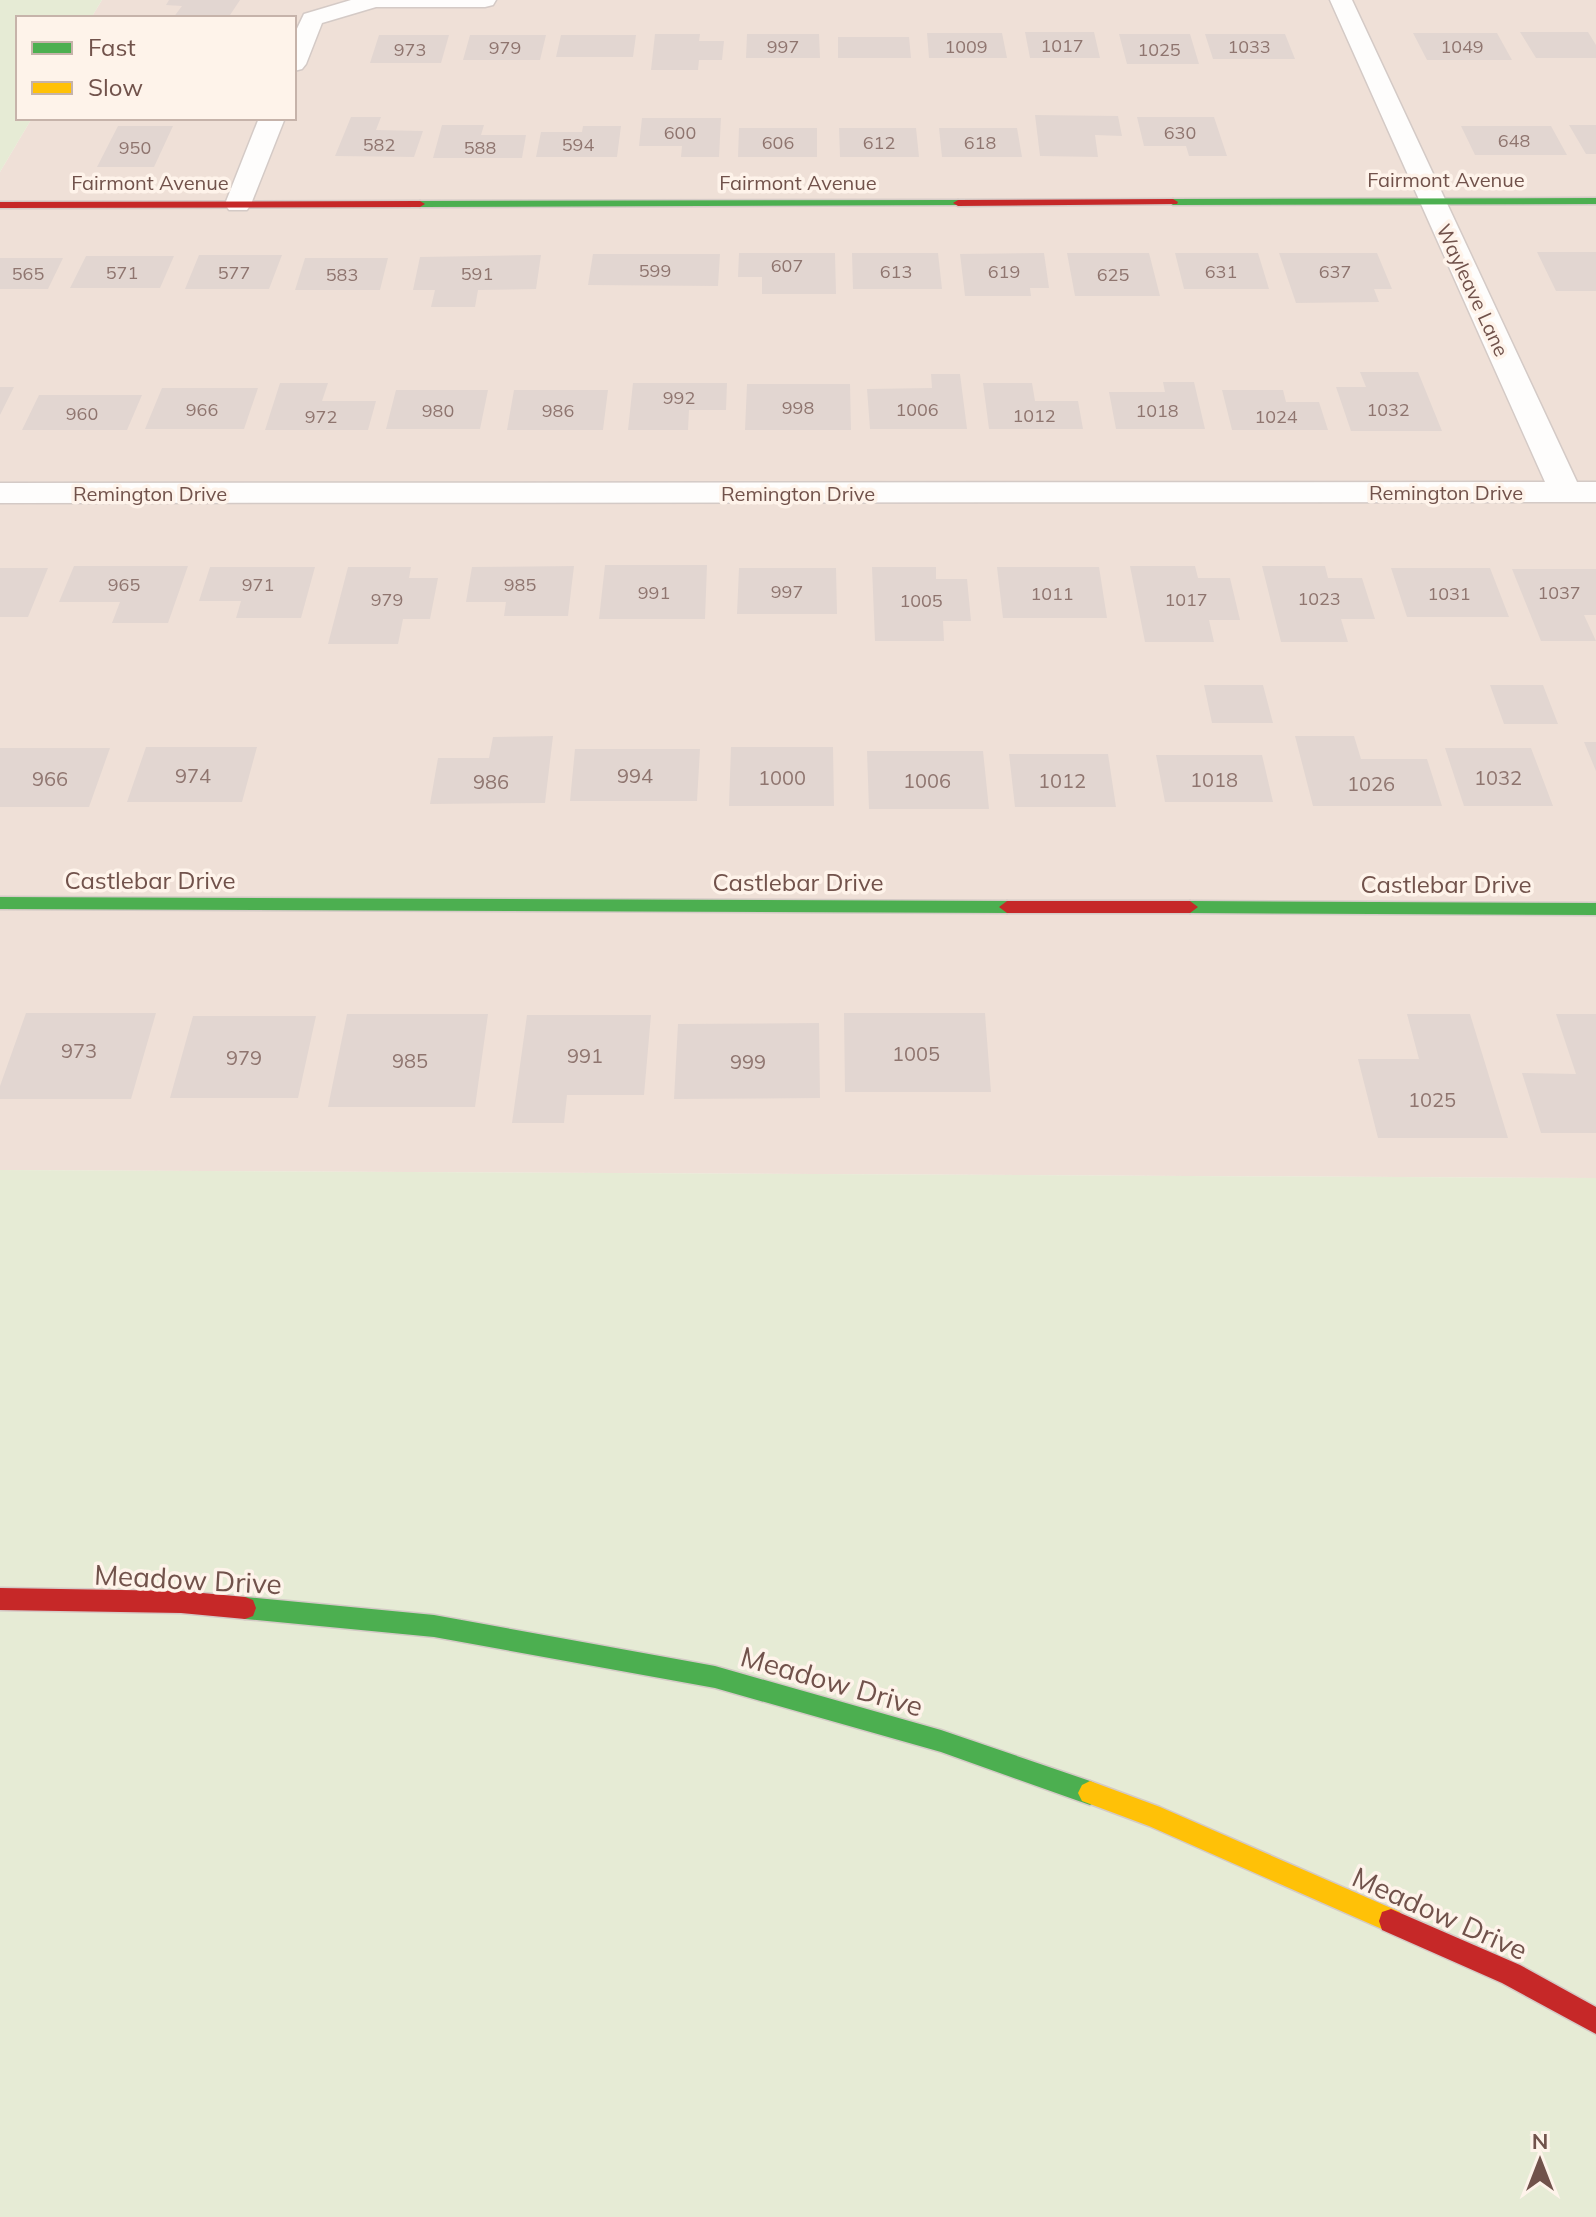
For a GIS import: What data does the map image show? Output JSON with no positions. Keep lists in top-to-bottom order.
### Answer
{
  "streets": {
    "street": [
      "Fairmont Avenue",
      "Wayleave Lane",
      "Remington Drive",
      "Castlebar Drive",
      "Meadow Drive"
    ]
  },
  "crossings": [
    ["Fairmont Avenue", "Wayleave Lane"],
    ["Wayleave Lane", "Remington Drive"]
  ],
  "house_numbers": [
    "1017",
    "997",
    "1009",
    "1033",
    "1049",
    "979",
    "973",
    "1025",
    "600",
    "630",
    "648",
    "606",
    "612",
    "618",
    "582",
    "594",
    "950",
    "588",
    "607",
    "599",
    "613",
    "619",
    "631",
    "637",
    "571",
    "577",
    "565",
    "591",
    "583",
    "625",
    "992",
    "998",
    "966",
    "1006",
    "1032",
    "980",
    "986",
    "1018",
    "960",
    "1012",
    "972",
    "1024",
    "965",
    "971",
    "985",
    "997",
    "991",
    "1037",
    "1011",
    "1031",
    "1023",
    "979",
    "1017",
    "1005",
    "974",
    "994",
    "1000",
    "1032",
    "966",
    "1018",
    "1006",
    "1012",
    "986",
    "1026",
    "973",
    "1005",
    "991",
    "979",
    "985",
    "999",
    "1025"
  ],
  "legend": ["Fast", "Slow"],
  "north": "top"
}
